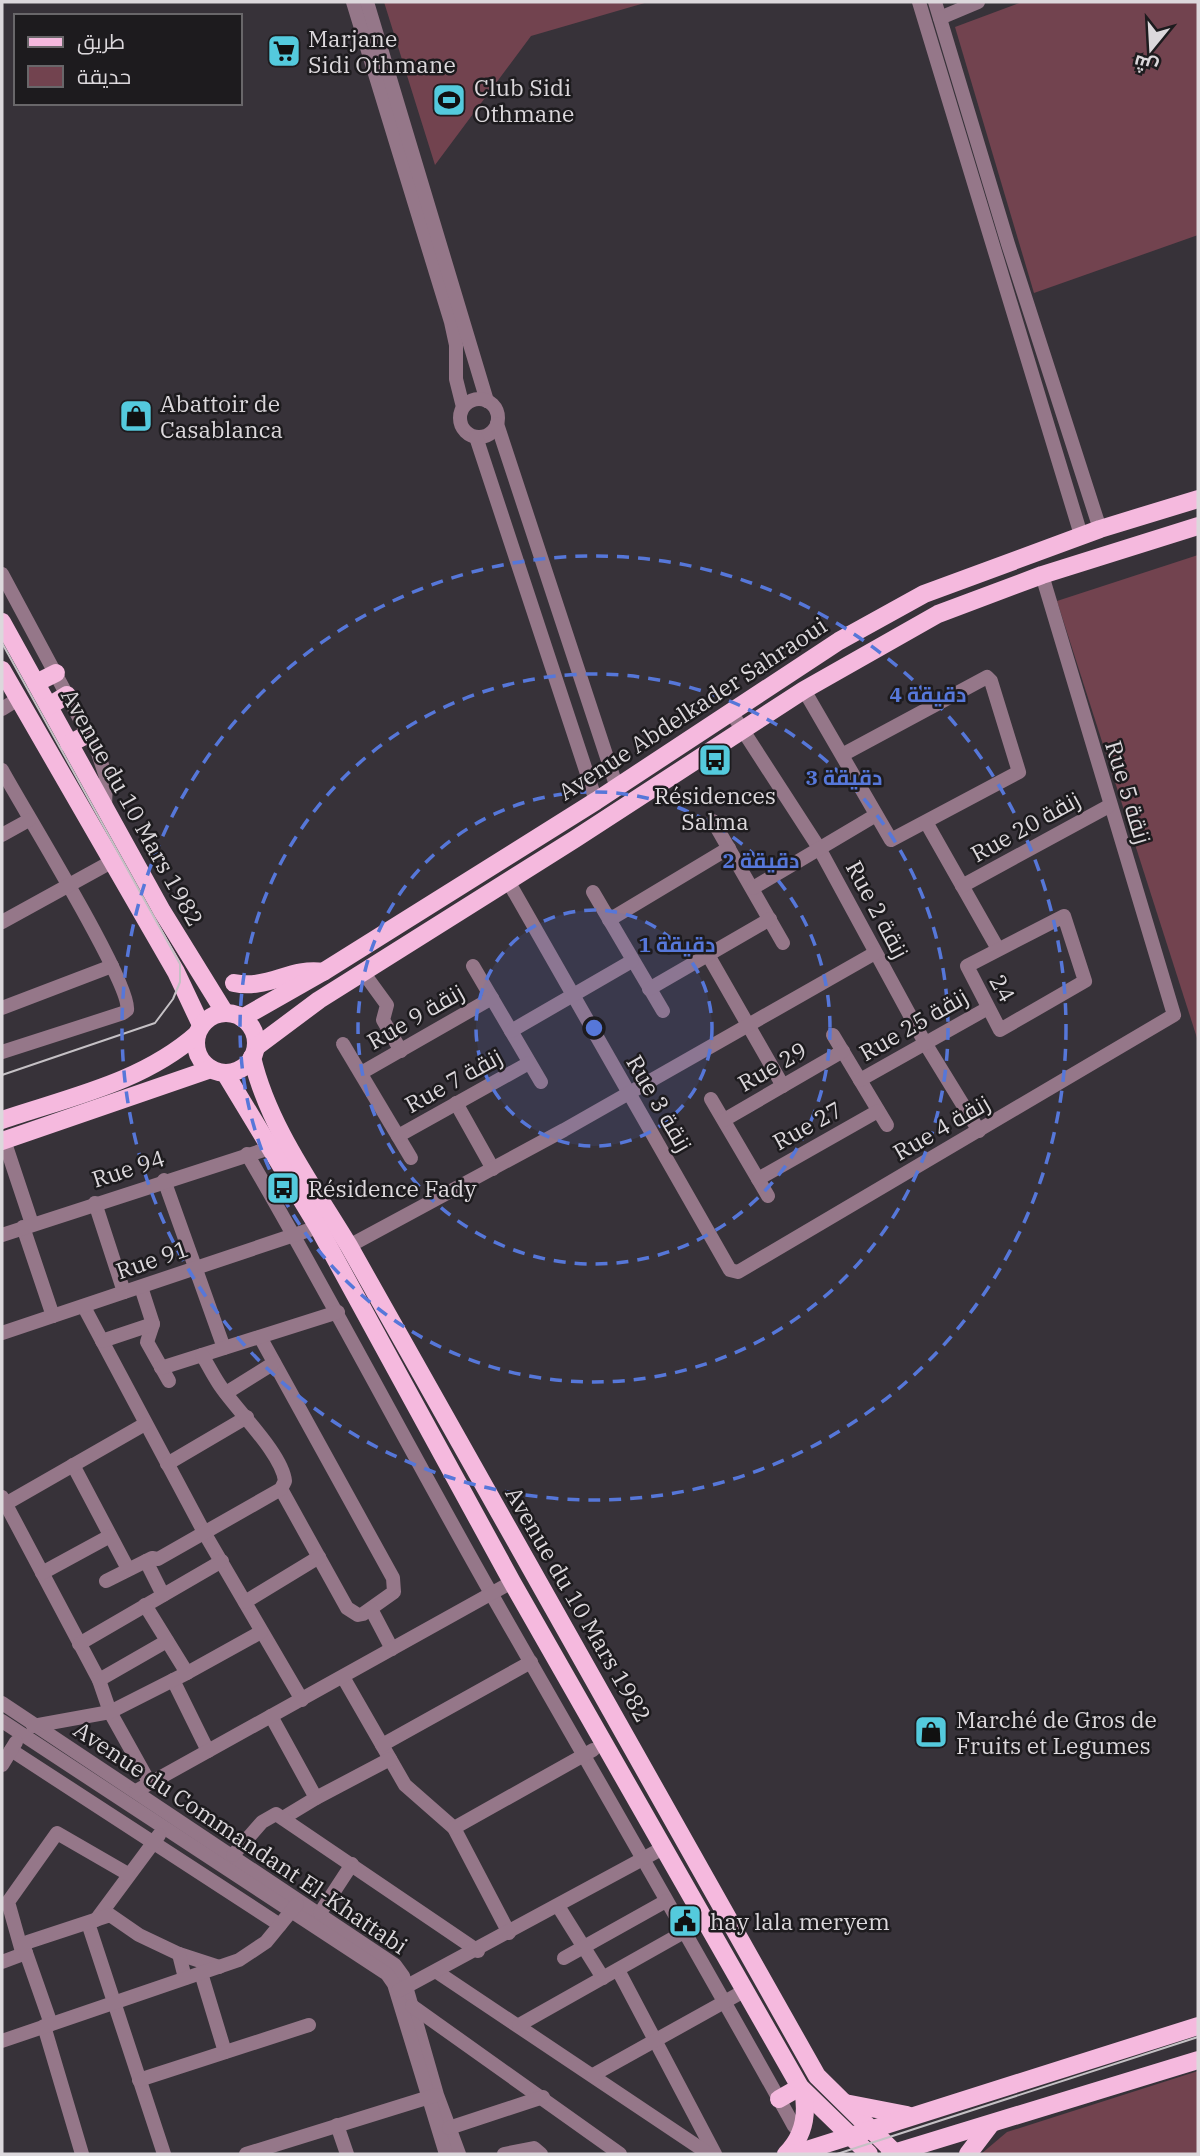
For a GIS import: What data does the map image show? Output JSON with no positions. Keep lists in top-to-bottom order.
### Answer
{
  "streets": {
    "main road": ["Avenue Abdelkader Sahraoui", "Avenue du 10 Mars 1982"],
    "street": [
      "Rue 5 زنقة",
      "Rue 20 زنقة",
      "Rue 2 زنقة",
      "24",
      "Rue 9 زنقة",
      "Rue 25 زنقة",
      "Rue 29",
      "Rue 7 زنقة",
      "Rue 3 زنقة",
      "Rue 27",
      "Rue 4 زنقة",
      "Rue 94",
      "Rue 91",
      "Avenue du Commandant El-Khattabi"
    ]
  },
  "crossings": [
    ["Avenue Abdelkader Sahraoui", "Rue 5 زنقة"],
    ["Avenue Abdelkader Sahraoui", "Avenue du 10 Mars 1982"],
    ["Avenue Abdelkader Sahraoui", "Rue 2 زنقة"],
    ["Avenue Abdelkader Sahraoui", "Rue 3 زنقة"],
    ["Rue 5 زنقة", "Rue 20 زنقة"],
    ["Rue 5 زنقة", "Rue 4 زنقة"],
    ["Avenue du 10 Mars 1982", "Rue 94"],
    ["Avenue du 10 Mars 1982", "Rue 91"],
    ["Rue 2 زنقة", "Rue 25 زنقة"],
    ["Rue 2 زنقة", "Rue 4 زنقة"],
    ["24", "Rue 25 زنقة"],
    ["Rue 3 زنقة", "Rue 4 زنقة"]
  ],
  "places": {
    "supermarket": ["Marjane Sidi Othmane"],
    "sports": ["Club Sidi Othmane"],
    "shop": ["Abattoir de Casablanca", "Marché de Gros de Fruits et Legumes"],
    "bus stop": ["Résidences Salma", "Résidence Fady"],
    "public building": ["hay lala meryem"]
  },
  "legend": ["طريق", "حديقة"],
  "north": "bottom",
  "rings": [
    "4 دقيقة",
    "3 دقيقة",
    "2 دقيقة",
    "1 دقيقة"
  ]
}
